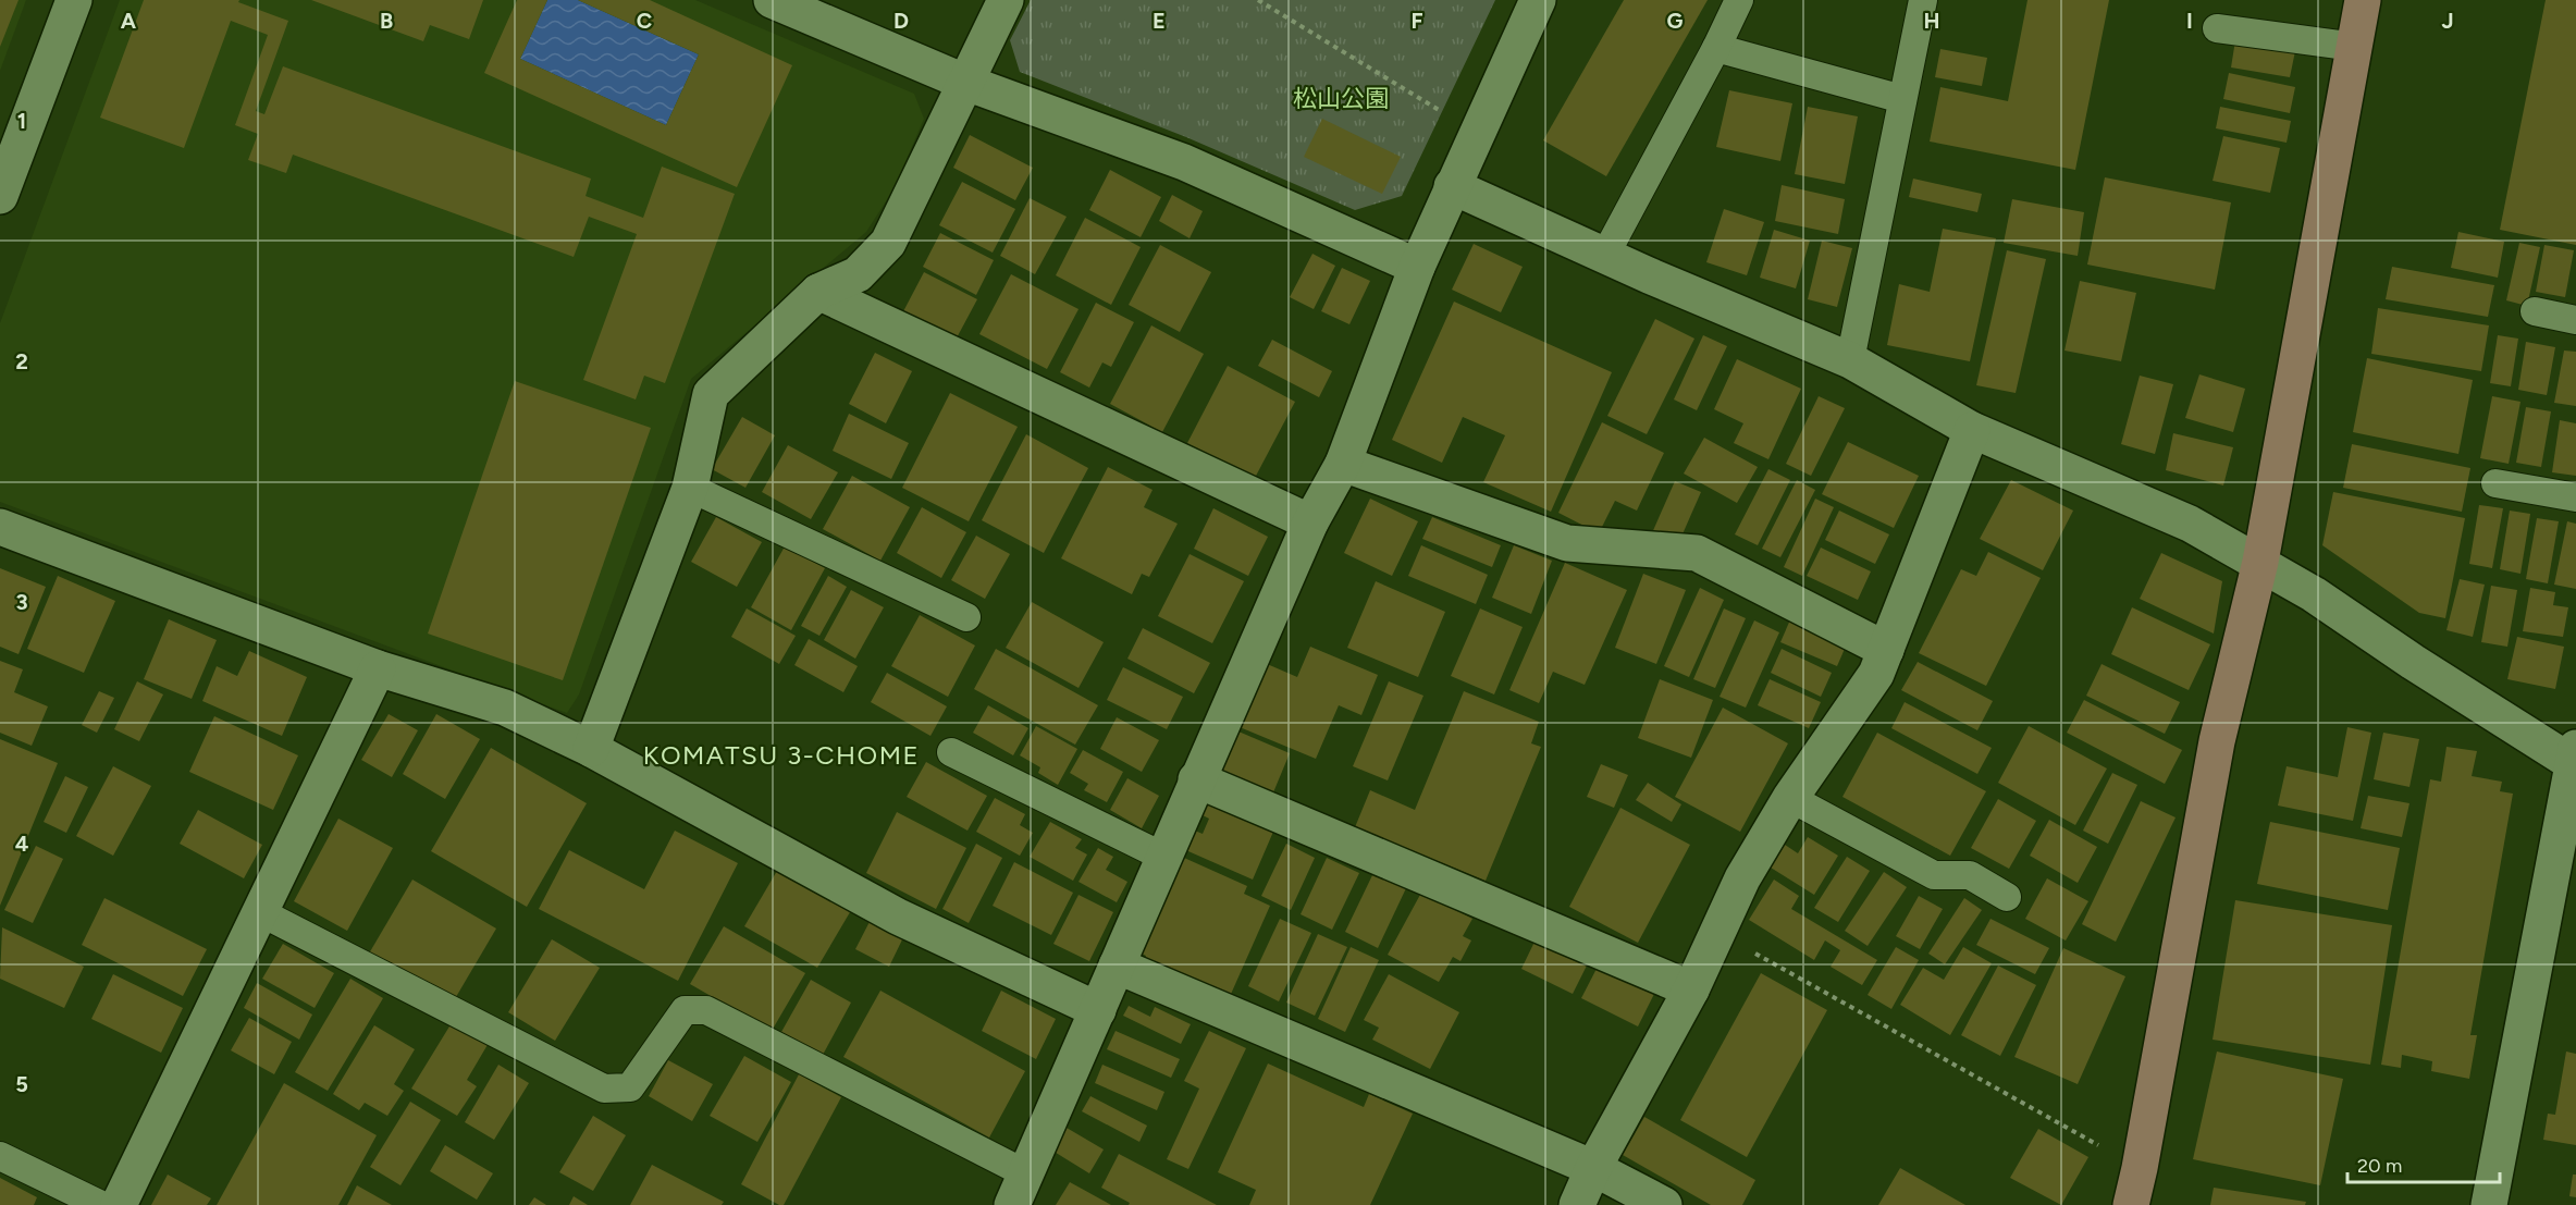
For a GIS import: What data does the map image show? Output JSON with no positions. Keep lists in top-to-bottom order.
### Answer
{
  "districts": ["KOMATSU 3-CHOME"],
  "parks": ["松山公園"],
  "scale_bar": "20 m",
  "grid": {
    "columns": [
      "A",
      "B",
      "C",
      "D",
      "E",
      "F",
      "G",
      "H",
      "I",
      "J"
    ],
    "rows": [
      "1",
      "2",
      "3",
      "4",
      "5"
    ]
  }
}
